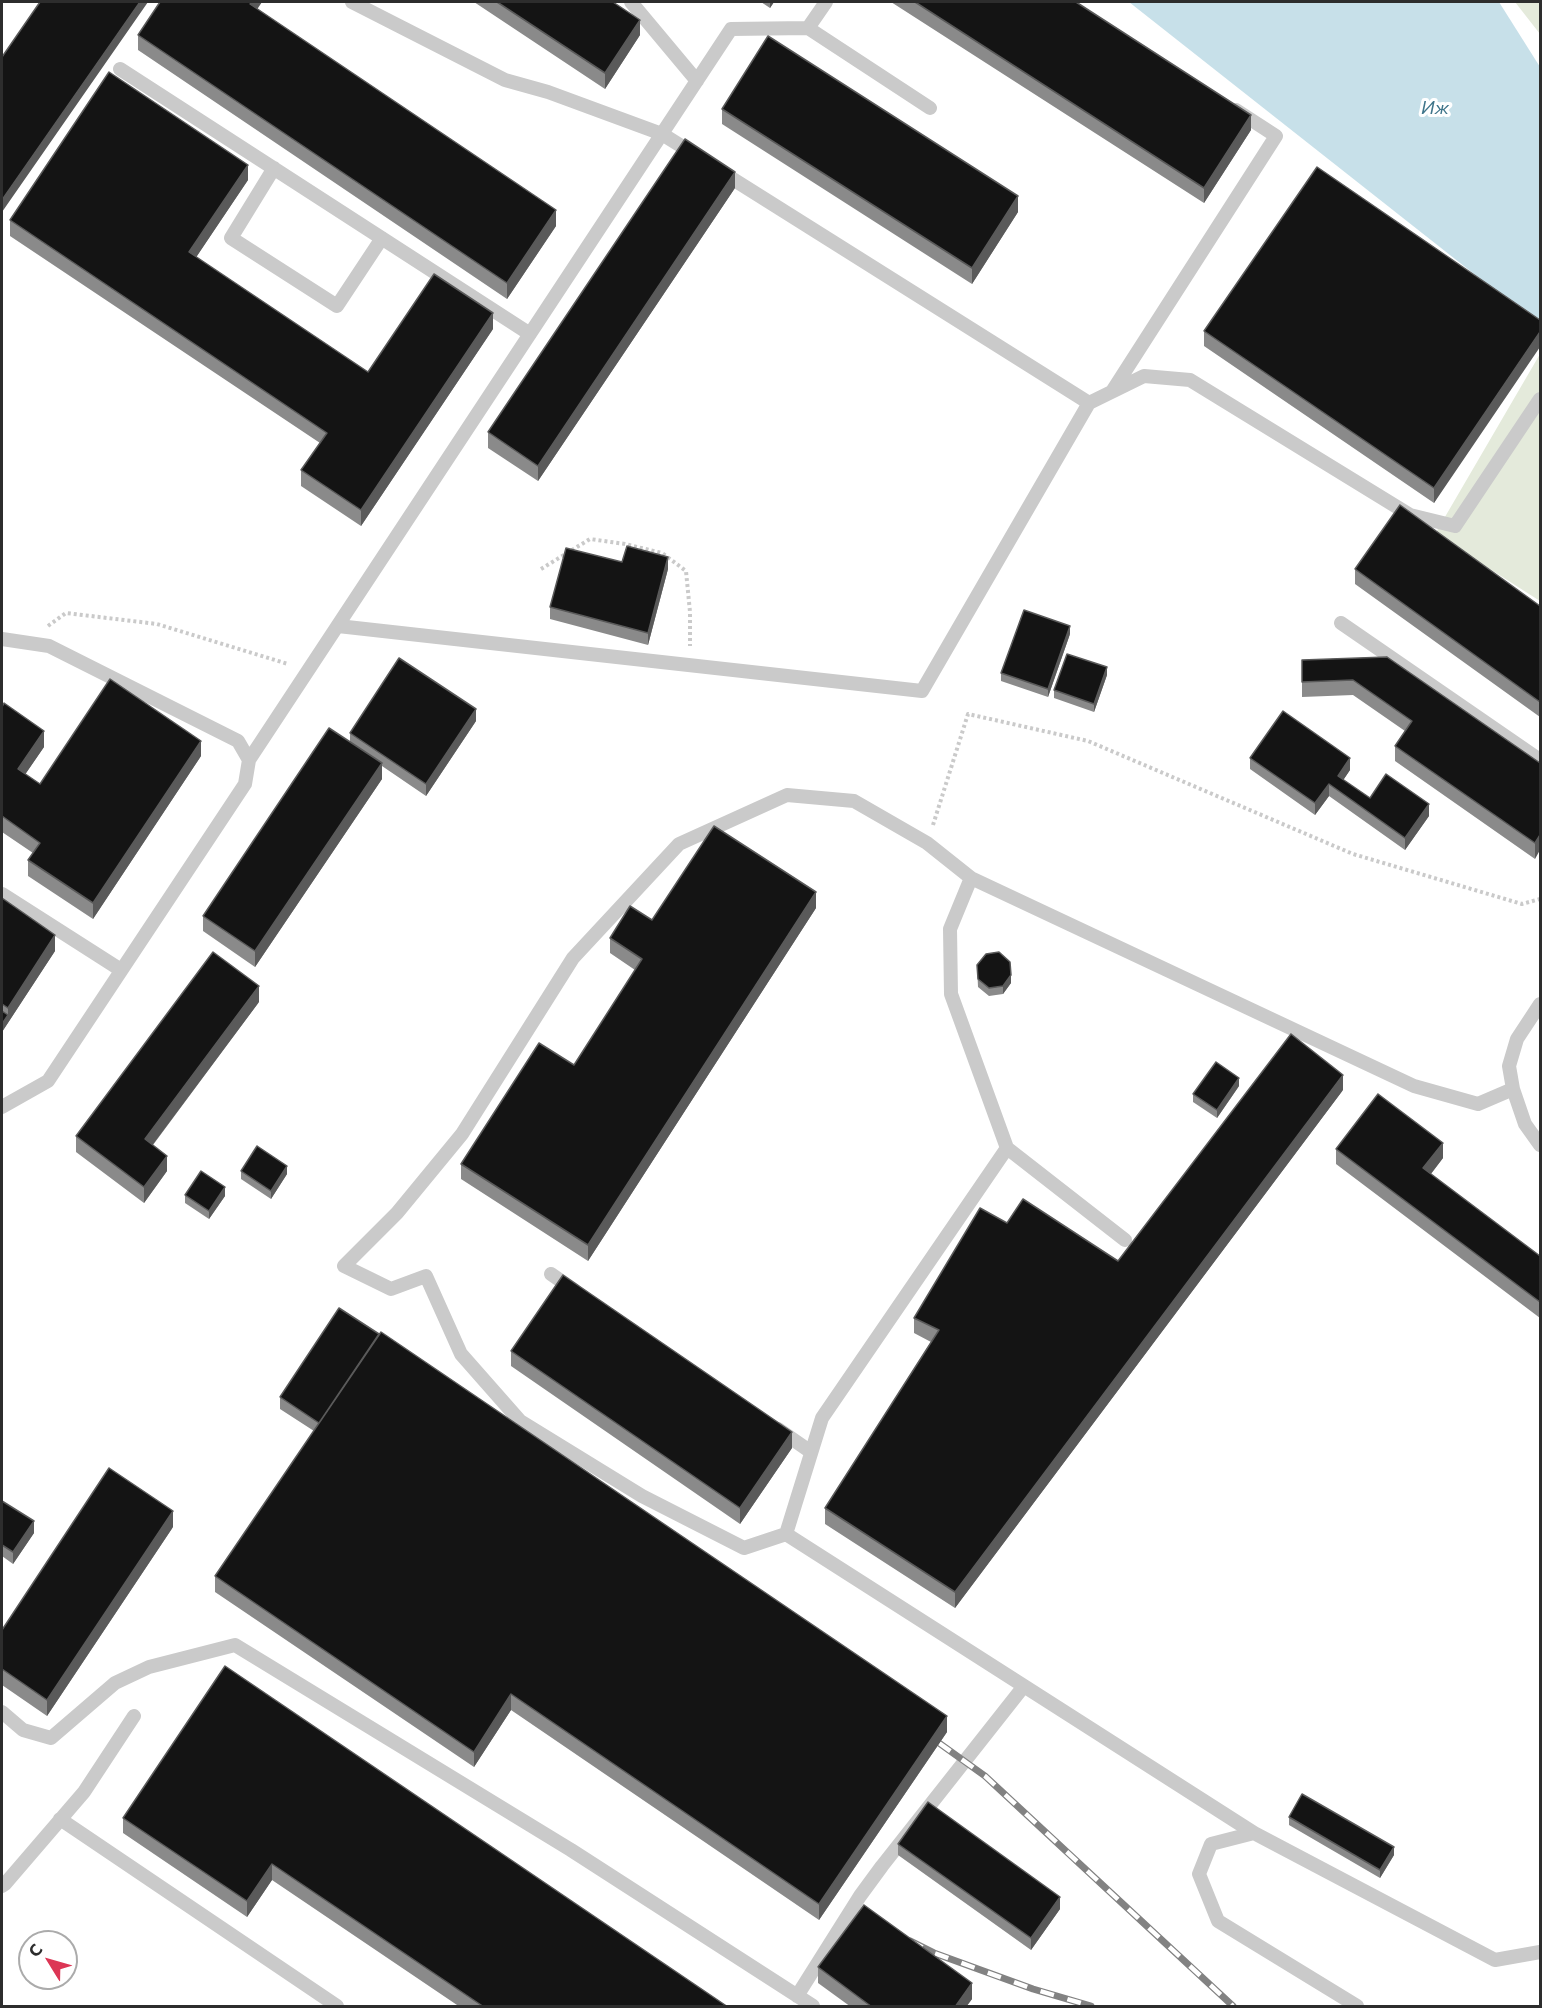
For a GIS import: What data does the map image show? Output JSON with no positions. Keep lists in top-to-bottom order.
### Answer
{
  "water": ["Иж"],
  "north": "top left"
}
